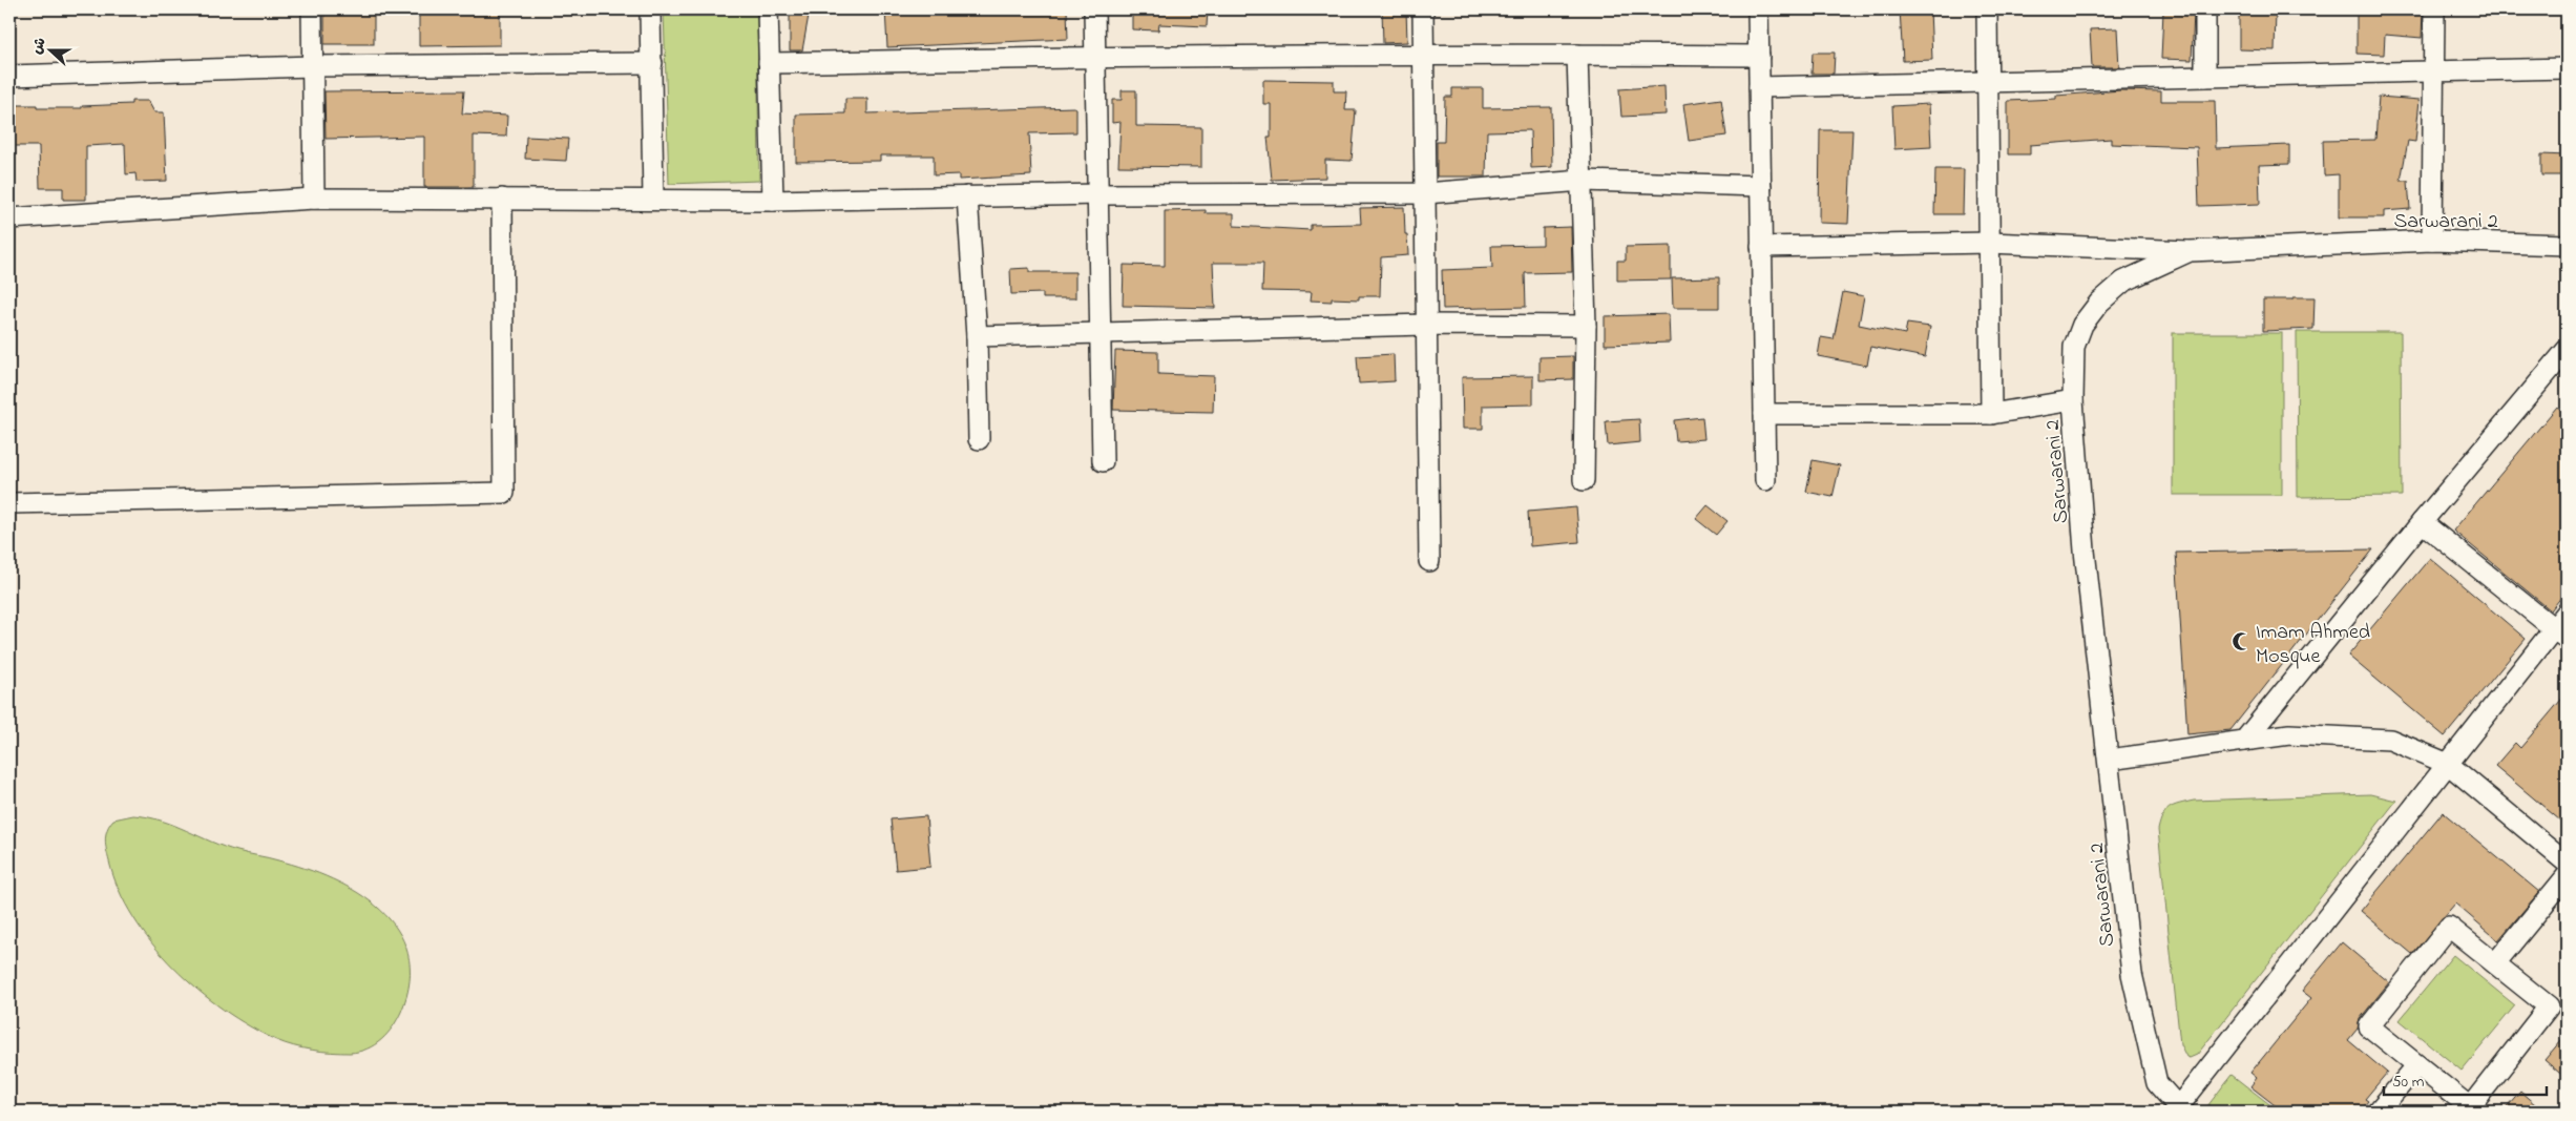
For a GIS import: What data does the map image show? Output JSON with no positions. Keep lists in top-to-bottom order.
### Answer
{
  "streets": {
    "street": ["Sarwarani 2"]
  },
  "places": {
    "mosque": ["Imam Ahmed Mosque"]
  },
  "scale_bar": "50 m",
  "north": "left"
}
